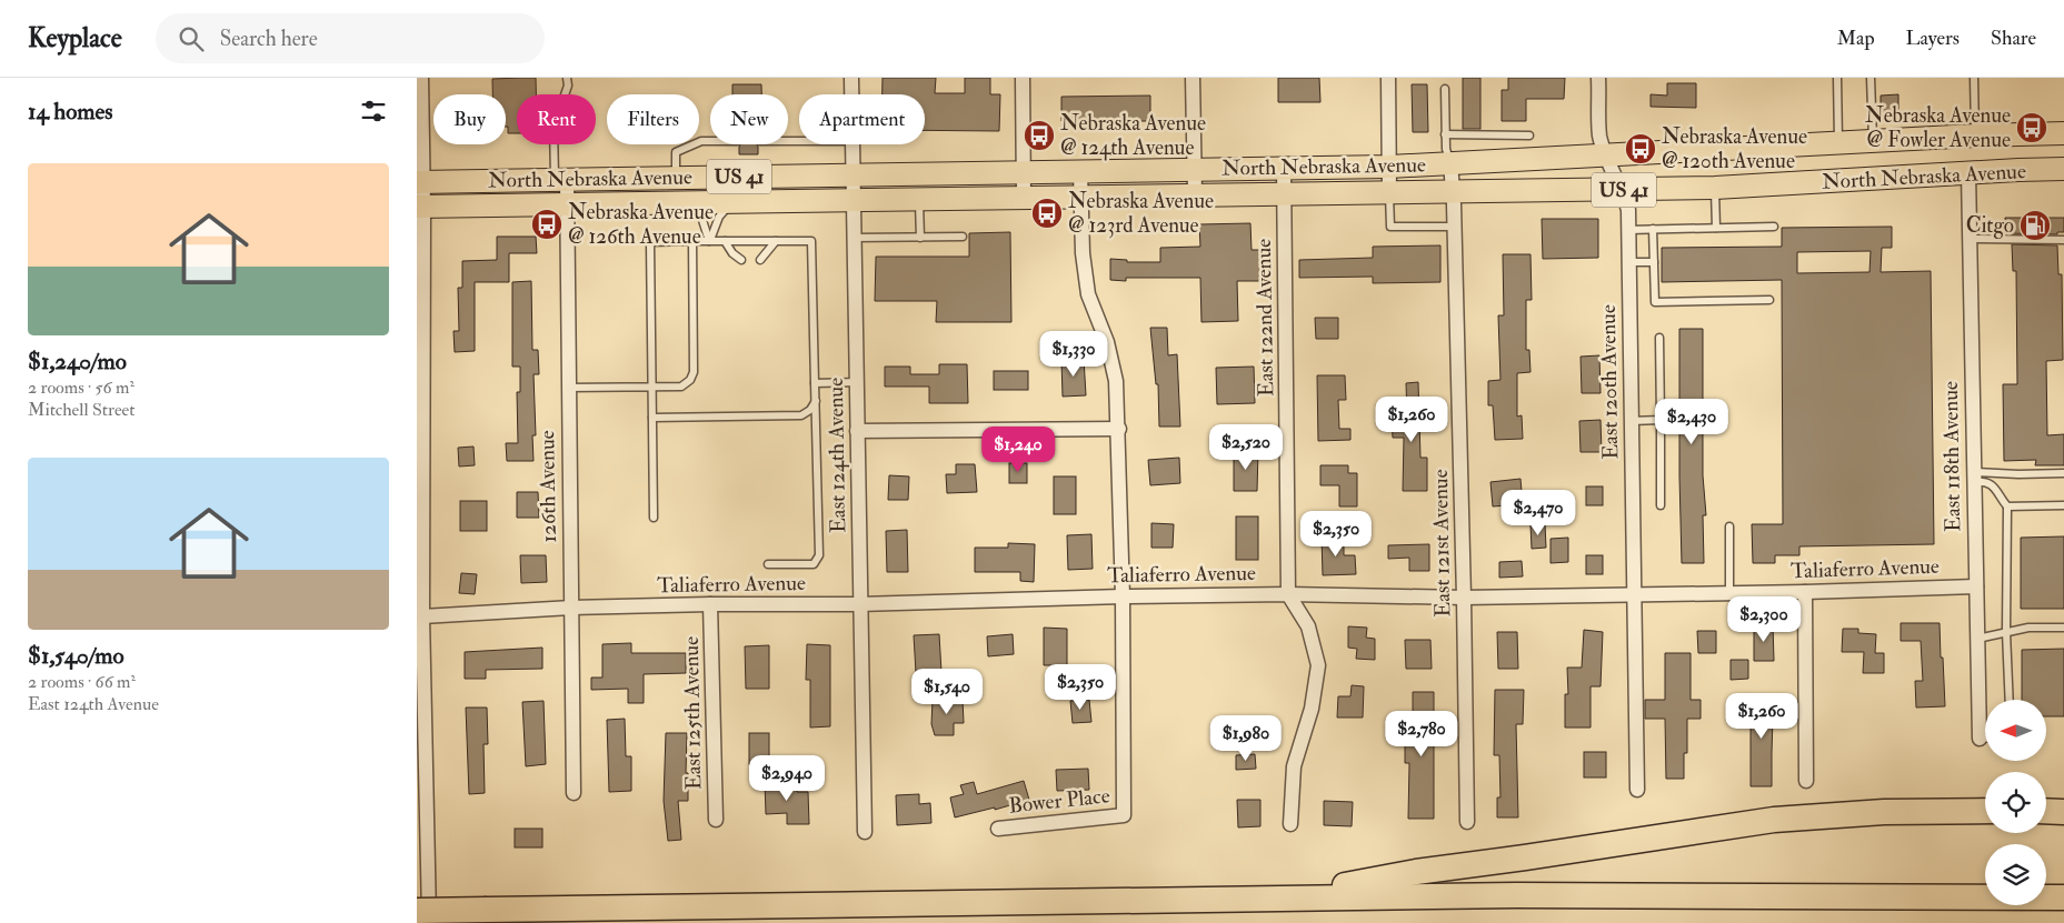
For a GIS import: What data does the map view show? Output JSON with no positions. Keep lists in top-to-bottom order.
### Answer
{
  "streets": {
    "main road": ["North Nebraska Avenue", "US 41"],
    "street": [
      "East 122nd Avenue",
      "East 120th Avenue",
      "East 124th Avenue",
      "East 118th Avenue",
      "126th Avenue",
      "East 121st Avenue",
      "Taliaferro Avenue",
      "East 125th Avenue",
      "Bower Place"
    ]
  },
  "crossings": [
    ["North Nebraska Avenue", "East 122nd Avenue"],
    ["North Nebraska Avenue", "East 120th Avenue"],
    ["North Nebraska Avenue", "East 124th Avenue"],
    ["North Nebraska Avenue", "East 118th Avenue"],
    ["North Nebraska Avenue", "126th Avenue"],
    ["North Nebraska Avenue", "East 121st Avenue"],
    ["East 122nd Avenue", "Taliaferro Avenue"],
    ["East 120th Avenue", "Taliaferro Avenue"],
    ["East 124th Avenue", "Taliaferro Avenue"],
    ["East 118th Avenue", "Taliaferro Avenue"],
    ["126th Avenue", "Taliaferro Avenue"],
    ["East 121st Avenue", "Taliaferro Avenue"],
    ["Taliaferro Avenue", "East 125th Avenue"],
    ["Taliaferro Avenue", "Bower Place"]
  ],
  "places": {
    "bus stop": [
      "Nebraska Avenue @ Fowler Avenue",
      "Nebraska Avenue @ 124th Avenue",
      "Nebraska Avenue @ 120th Avenue",
      "Nebraska Avenue @ 123rd Avenue",
      "Nebraska Avenue @ 126th Avenue"
    ],
    "fuel station": ["Citgo"]
  },
  "north": "left",
  "page": {
    "header": "Keyplace",
    "search": "Search here",
    "nav": ["Map", "Layers", "Share"],
    "heading": "14 homes",
    "chip": [
      "Buy",
      "Rent",
      "Filters",
      "New",
      "Apartment"
    ],
    "list": [
      {
        "name": "$1,240/mo",
        "note": "2 rooms · 56 m² · Mitchell Street"
      },
      {
        "name": "$1,540/mo",
        "note": "2 rooms · 66 m² · East 124th Avenue"
      }
    ],
    "price": [
      "$1,330",
      "$1,260",
      "$2,430",
      "$2,520",
      "$1,240",
      "$2,470",
      "$2,350",
      "$2,300",
      "$2,350",
      "$1,540",
      "$1,260",
      "$2,780",
      "$1,980",
      "$2,940"
    ]
  }
}
